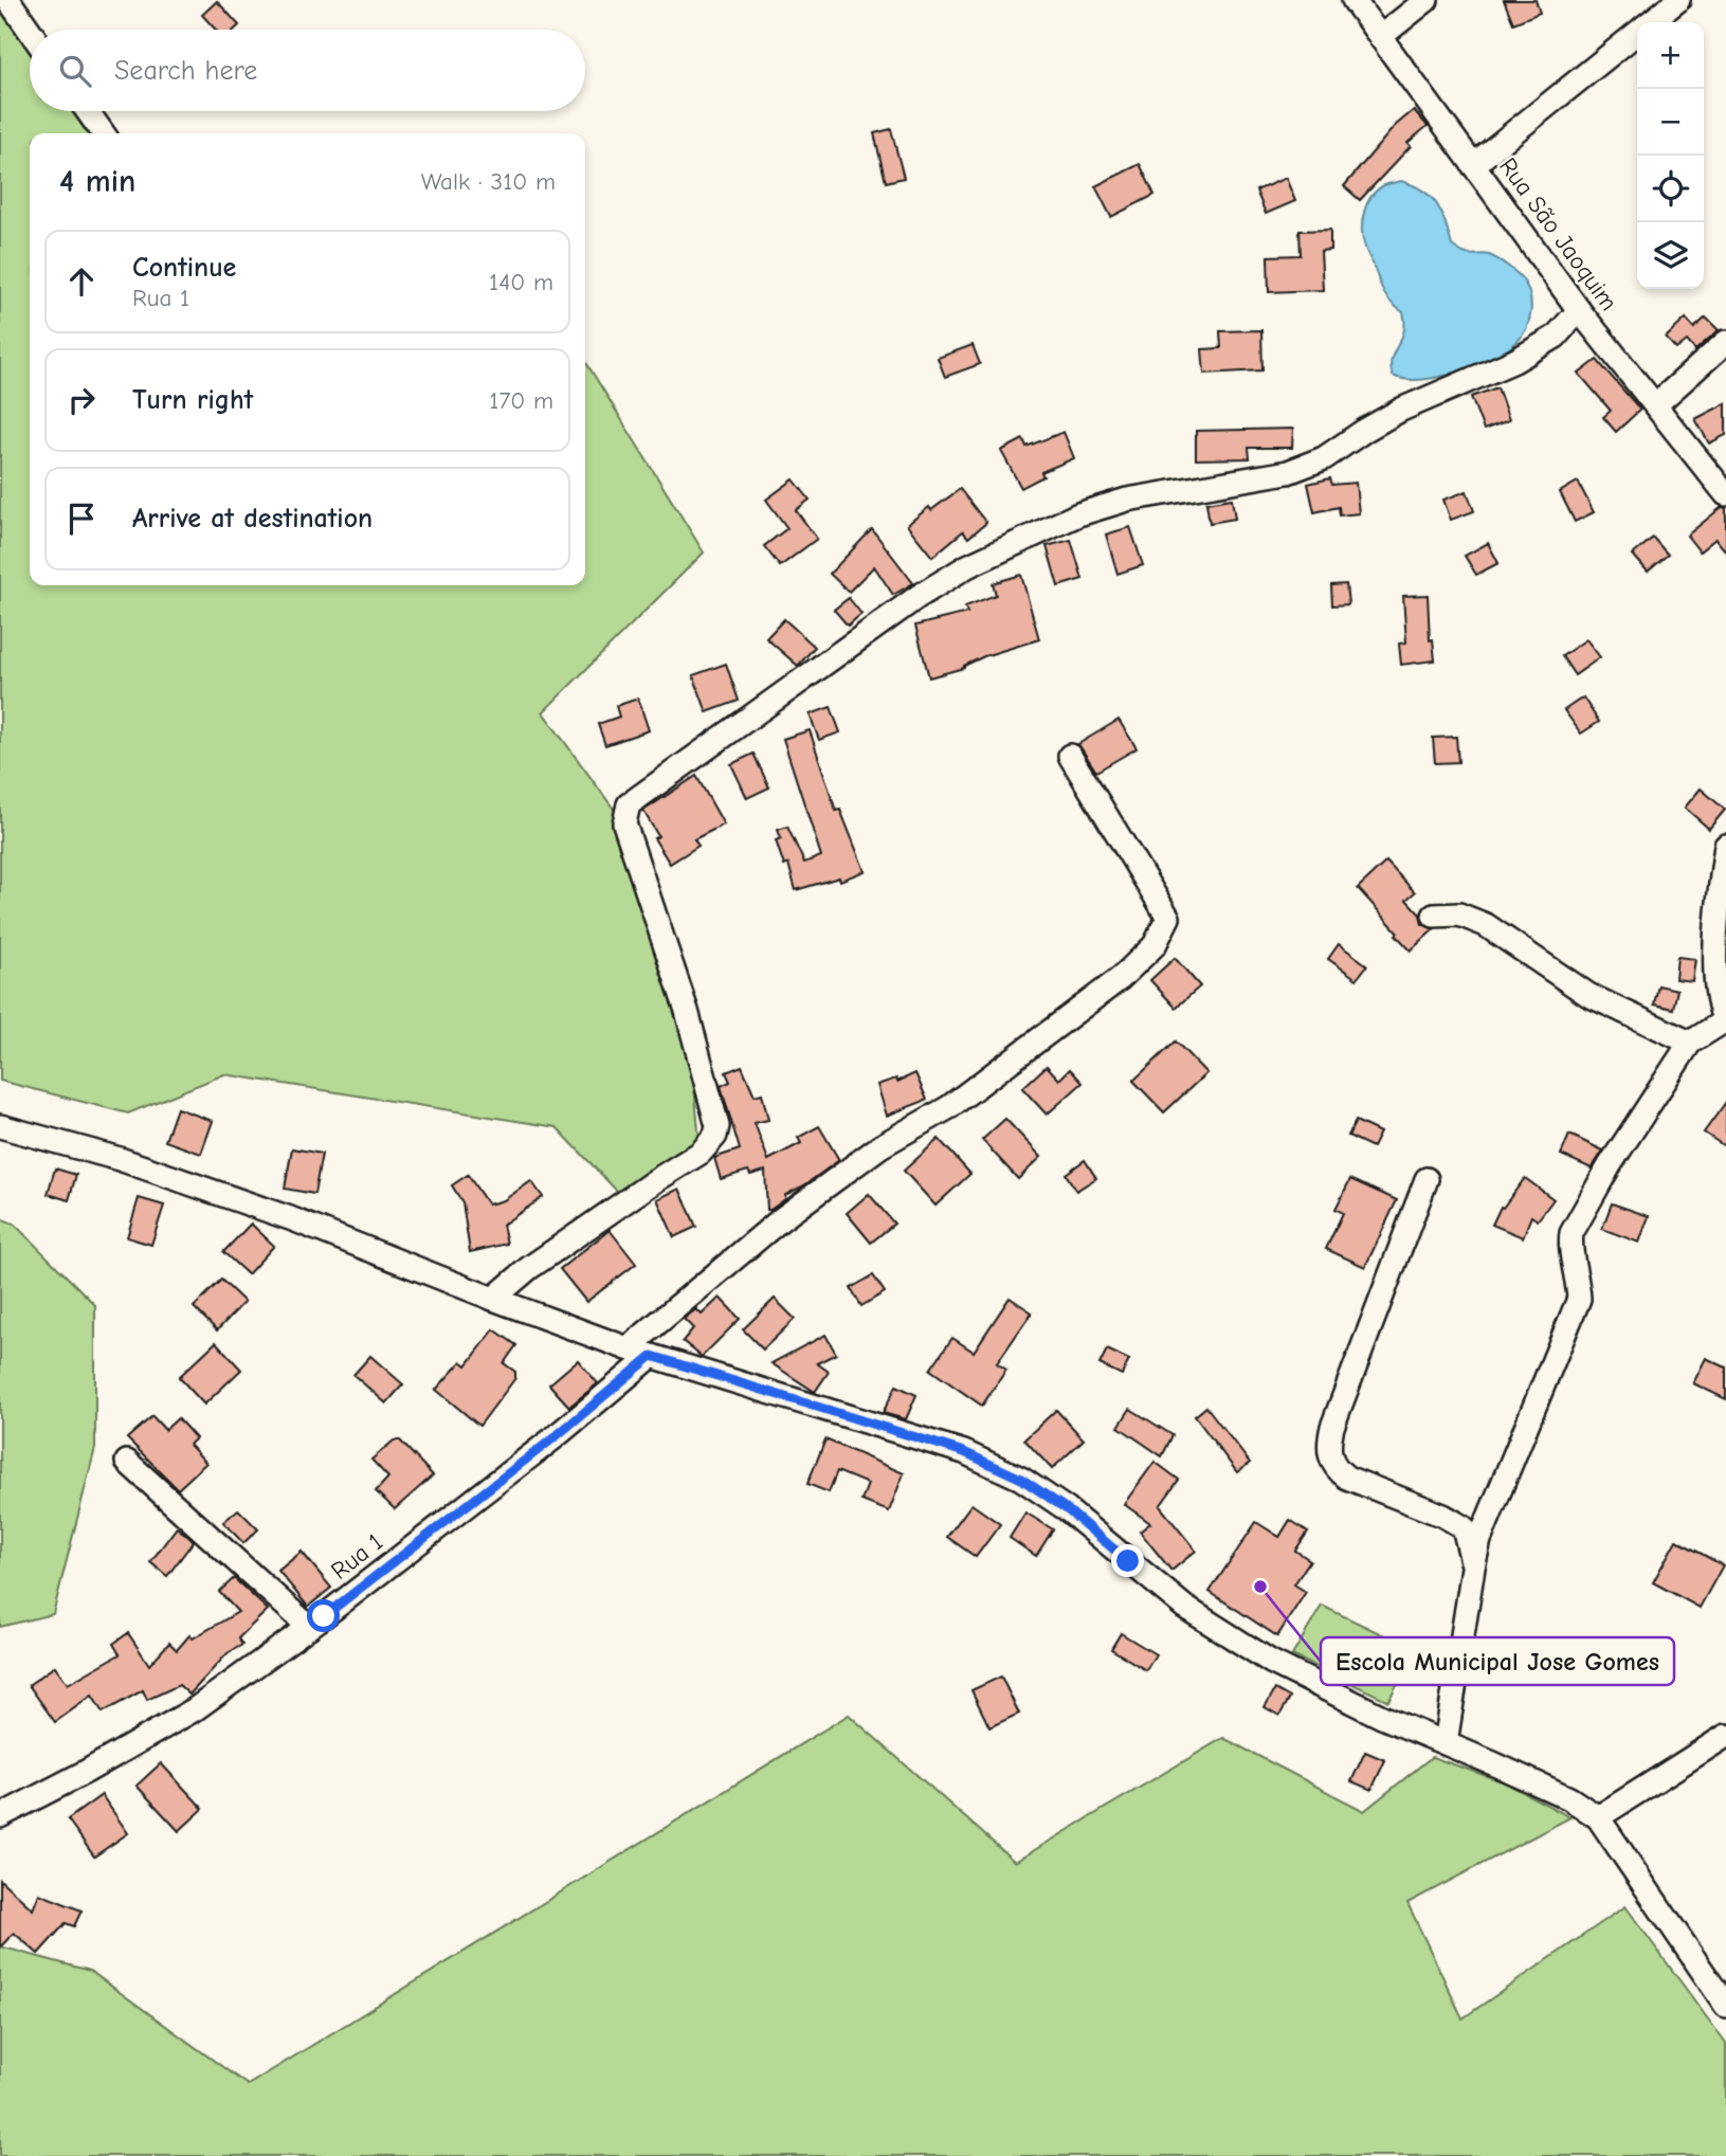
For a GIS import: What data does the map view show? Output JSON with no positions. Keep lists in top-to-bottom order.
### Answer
{
  "streets": {
    "street": ["Rua São Jaoquim", "Rua 1"]
  },
  "places": ["Escola Municipal Jose Gomes"],
  "page": {
    "map_buttons": ["+", "−"],
    "search": "Search here",
    "heading": ["4 min", "Walk · 310 m"],
    "list": [
      ["Continue", "Rua 1", "140 m"],
      ["Turn right", "170 m"],
      "Arrive at destination"
    ]
  }
}
